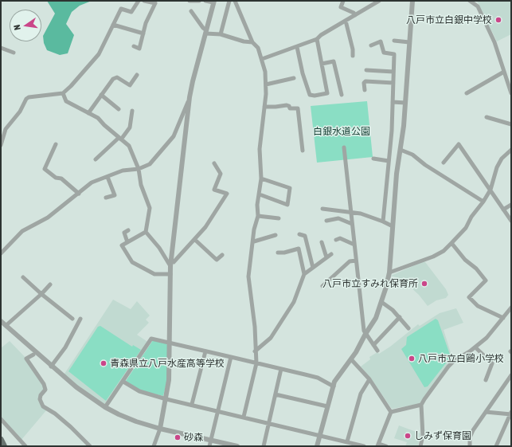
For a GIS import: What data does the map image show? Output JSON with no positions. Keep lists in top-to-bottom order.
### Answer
{
  "parks": ["白銀水道公園"],
  "places": [
    "八戸市立白銀中学校",
    "八戸市立すみれ保育所",
    "八戸市立白鷗小学校",
    "青森県立八戸水産高等学校",
    "しみず保育園",
    "砂森"
  ],
  "north": "left"
}
